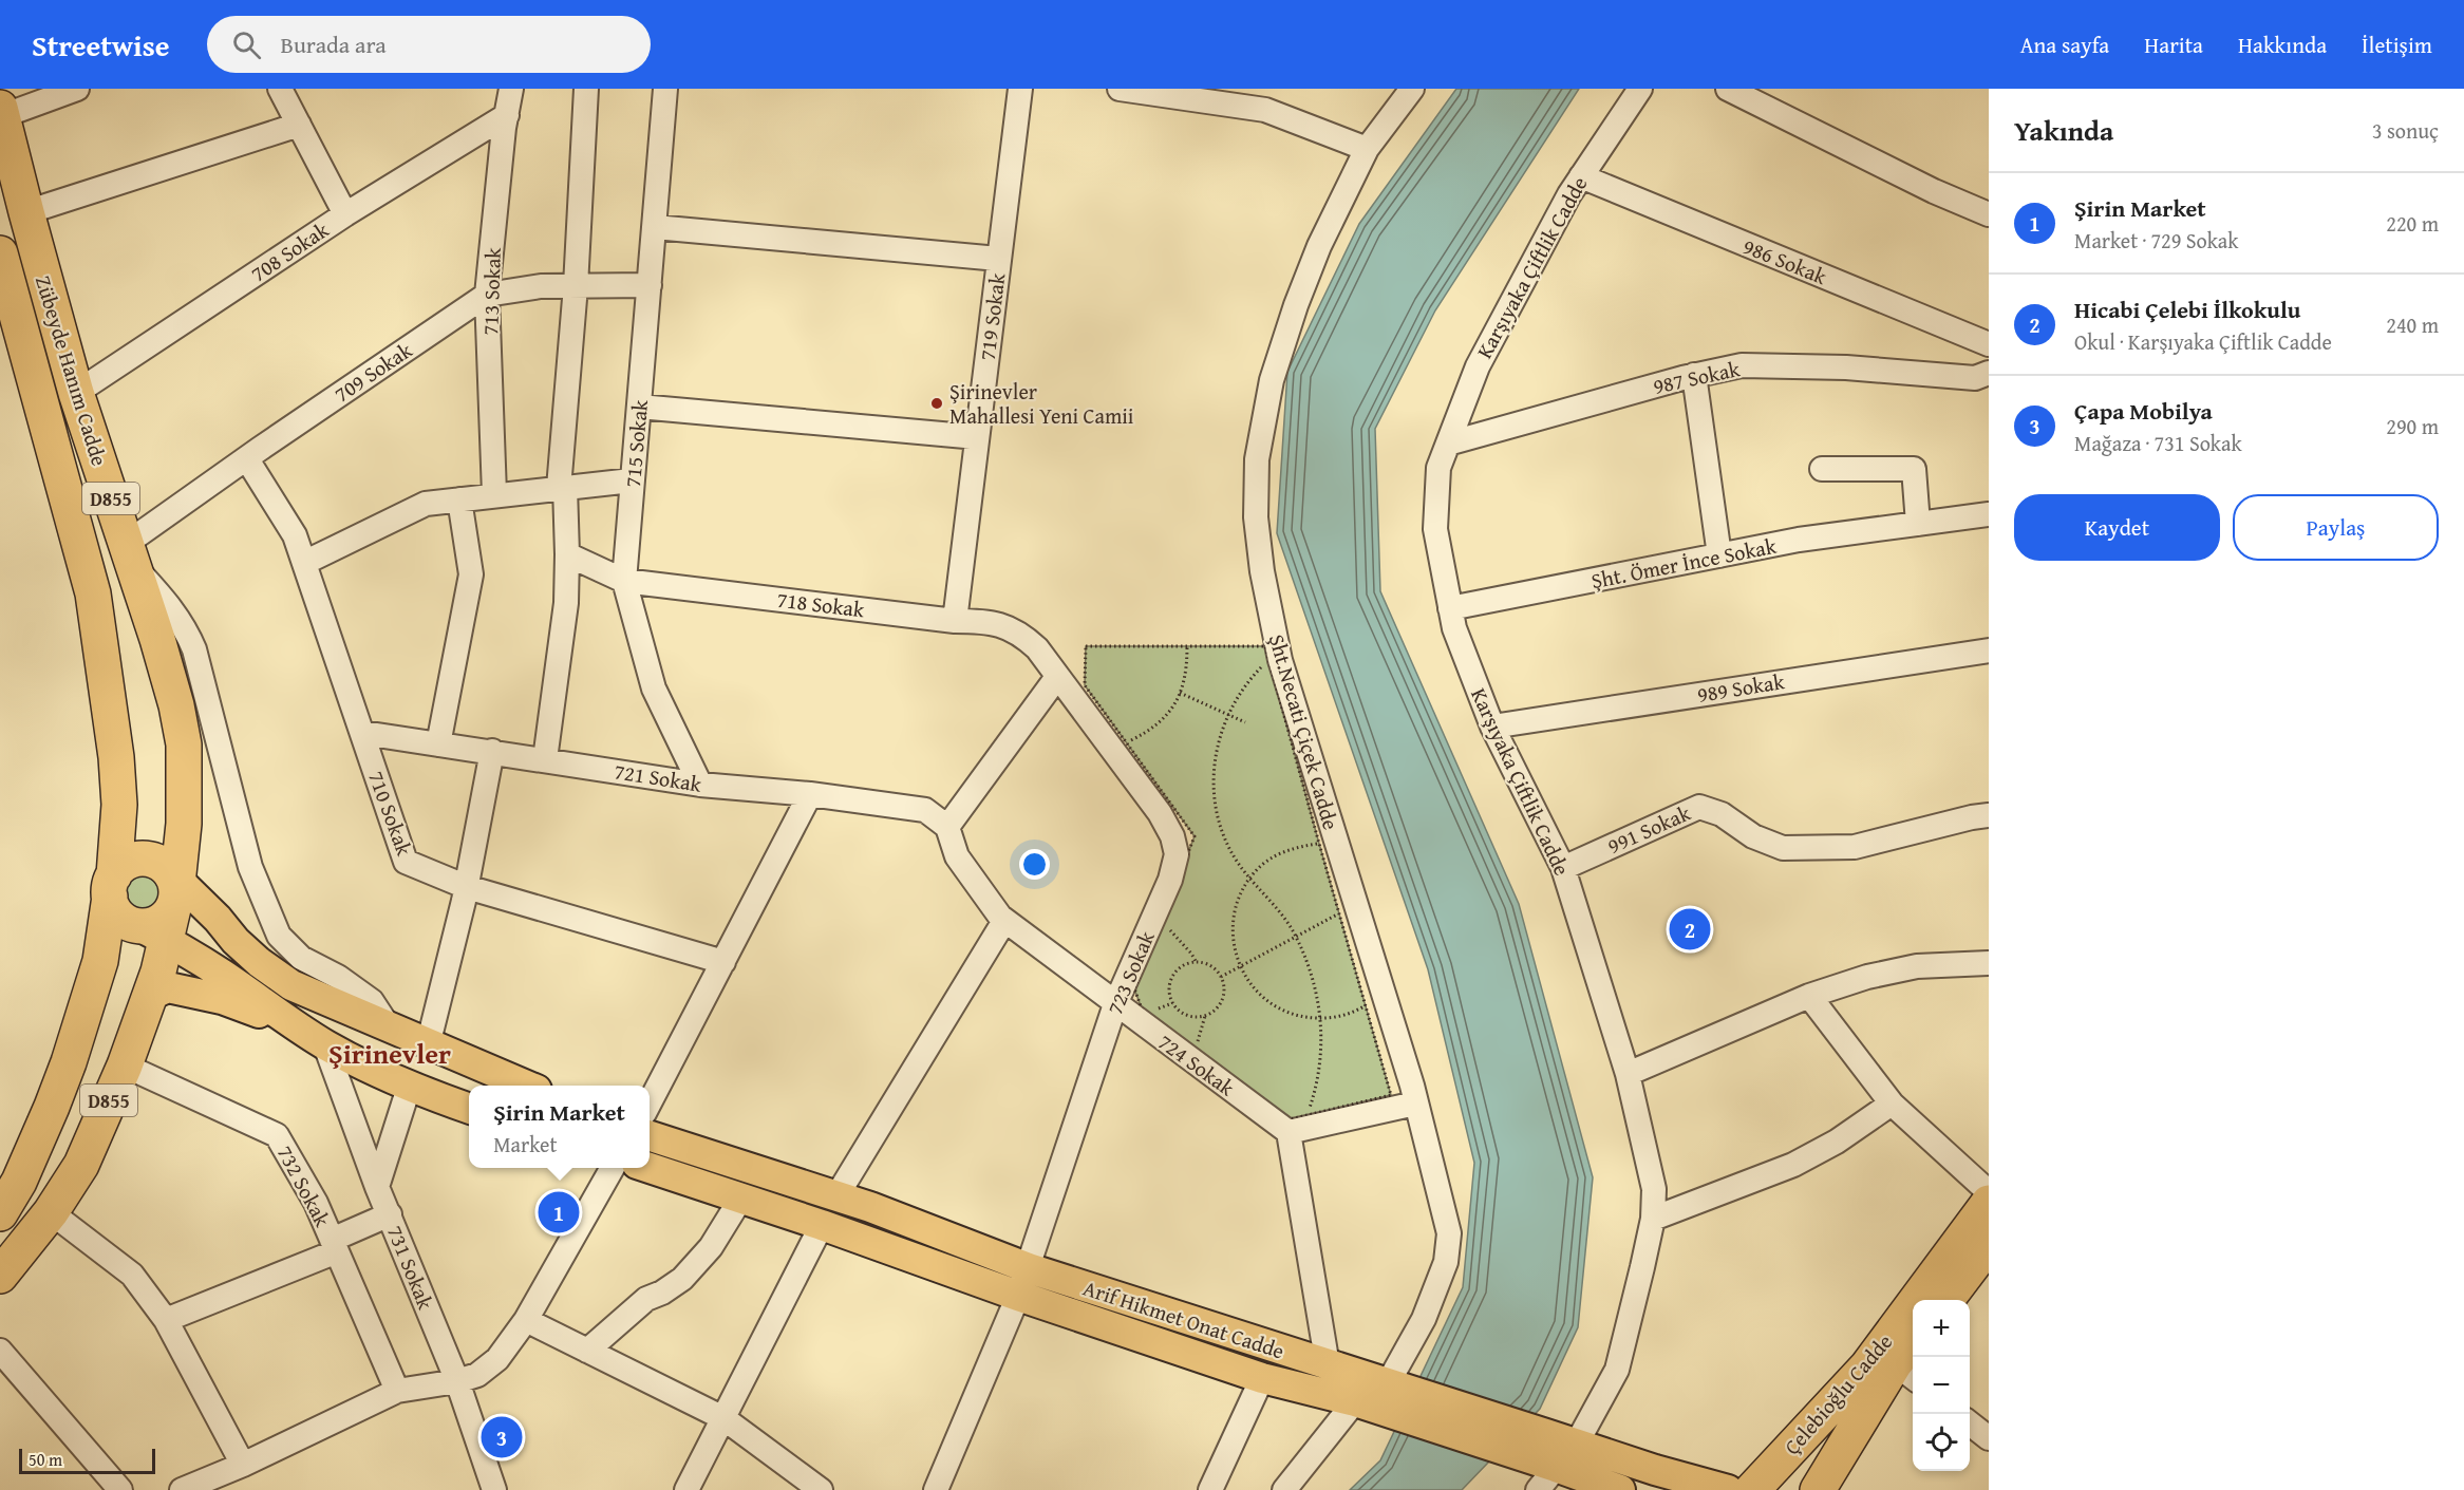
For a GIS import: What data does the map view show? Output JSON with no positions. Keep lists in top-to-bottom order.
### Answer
{
  "streets": {
    "highway": ["Zübeyde Hanım Cadde", "D855", "Çelebioğlu Cadde"],
    "main road": ["Arif Hikmet Onat Cadde"],
    "street": [
      "708 Sokak",
      "986 Sokak",
      "Karşıyaka Çiftlik Cadde",
      "713 Sokak",
      "719 Sokak",
      "709 Sokak",
      "987 Sokak",
      "715 Sokak",
      "Şht. Ömer İnce Sokak",
      "718 Sokak",
      "989 Sokak",
      "Şht.Necati Çiçek Cadde",
      "721 Sokak",
      "710 Sokak",
      "991 Sokak",
      "723 Sokak",
      "724 Sokak",
      "732 Sokak",
      "731 Sokak"
    ]
  },
  "crossings": [
    ["708 Sokak", "713 Sokak"],
    ["708 Sokak", "Zübeyde Hanım Cadde"],
    ["986 Sokak", "Karşıyaka Çiftlik Cadde"],
    ["Karşıyaka Çiftlik Cadde", "987 Sokak"],
    ["Karşıyaka Çiftlik Cadde", "Şht. Ömer İnce Sokak"],
    ["Karşıyaka Çiftlik Cadde", "989 Sokak"],
    ["Karşıyaka Çiftlik Cadde", "991 Sokak"],
    ["Karşıyaka Çiftlik Cadde", "Arif Hikmet Onat Cadde"],
    ["713 Sokak", "709 Sokak"],
    ["719 Sokak", "718 Sokak"],
    ["Zübeyde Hanım Cadde", "709 Sokak"],
    ["Zübeyde Hanım Cadde", "732 Sokak"],
    ["709 Sokak", "715 Sokak"],
    ["709 Sokak", "710 Sokak"],
    ["715 Sokak", "718 Sokak"],
    ["715 Sokak", "721 Sokak"],
    ["718 Sokak", "723 Sokak"],
    ["Şht.Necati Çiçek Cadde", "Arif Hikmet Onat Cadde"],
    ["721 Sokak", "710 Sokak"],
    ["721 Sokak", "724 Sokak"],
    ["723 Sokak", "724 Sokak"],
    ["723 Sokak", "Arif Hikmet Onat Cadde"]
  ],
  "districts": ["Şirinevler"],
  "places": ["Şirinevler Mahallesi Yeni Camii"],
  "scale_bar": "50 m",
  "page": {
    "header": "Streetwise",
    "search": "Burada ara",
    "nav": [
      "Ana sayfa",
      "Harita",
      "Hakkında",
      "İletişim"
    ],
    "heading": ["Yakında", "3 sonuç"],
    "list": [
      {
        "mark": "1",
        "name": "Şirin Market",
        "note": "Market · 729 Sokak",
        "value": "220 m"
      },
      {
        "mark": "2",
        "name": "Hicabi Çelebi İlkokulu",
        "note": "Okul · Karşıyaka Çiftlik Cadde",
        "value": "240 m"
      },
      {
        "mark": "3",
        "name": "Çapa Mobilya",
        "note": "Mağaza · 731 Sokak",
        "value": "290 m"
      }
    ],
    "buttons": ["Kaydet", "Paylaş"],
    "pins": ["2", "1", "3"],
    "popup": ["Şirin Market", "Market"],
    "map_buttons": ["+", "−"],
    "scale": "50 m"
  }
}
